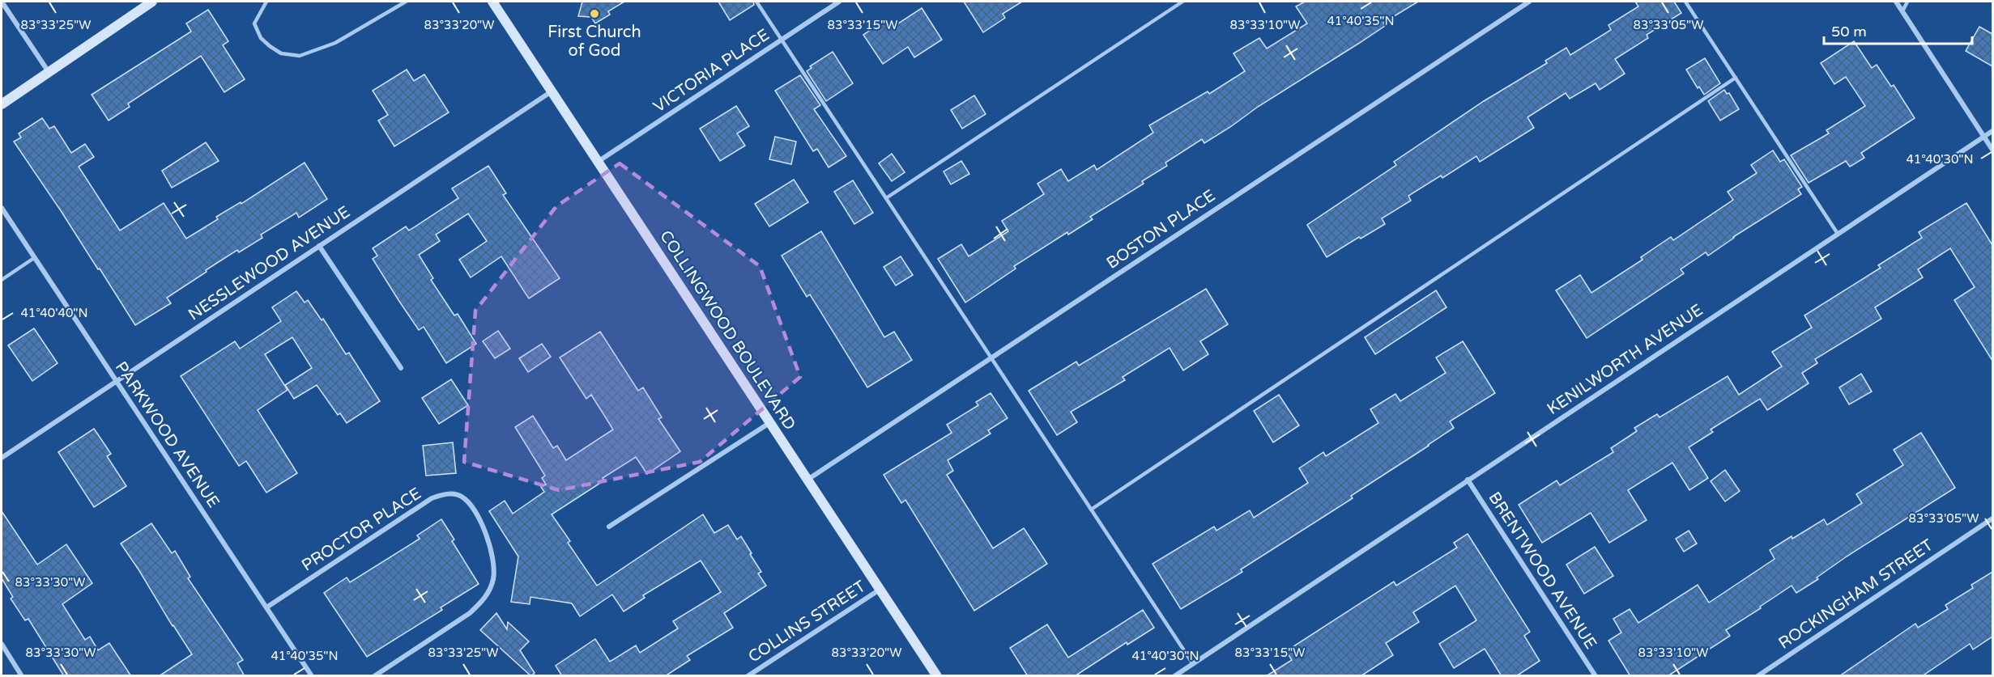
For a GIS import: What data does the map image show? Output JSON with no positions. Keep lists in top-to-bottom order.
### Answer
{
  "streets": {
    "main road": ["COLLINGWOOD BOULEVARD"],
    "street": [
      "VICTORIA PLACE",
      "BOSTON PLACE",
      "NESSLEWOOD AVENUE",
      "KENILWORTH AVENUE",
      "PARKWOOD AVENUE",
      "PROCTOR PLACE",
      "BRENTWOOD AVENUE",
      "ROCKINGHAM STREET",
      "COLLINS STREET"
    ]
  },
  "crossings": [
    ["VICTORIA PLACE", "COLLINGWOOD BOULEVARD"],
    ["BOSTON PLACE", "COLLINGWOOD BOULEVARD"],
    ["NESSLEWOOD AVENUE", "COLLINGWOOD BOULEVARD"],
    ["NESSLEWOOD AVENUE", "PARKWOOD AVENUE"],
    ["COLLINGWOOD BOULEVARD", "COLLINS STREET"],
    ["KENILWORTH AVENUE", "BRENTWOOD AVENUE"],
    ["PARKWOOD AVENUE", "PROCTOR PLACE"]
  ],
  "places": ["First Church of God"],
  "scale_bar": "50 m",
  "coordinates": [
    "41°40'35\"N",
    "83°33'10\"W",
    "83°33'05\"W",
    "83°33'25\"W",
    "83°33'20\"W",
    "83°33'15\"W",
    "41°40'30\"N",
    "41°40'40\"N",
    "83°33'30\"W"
  ]
}
